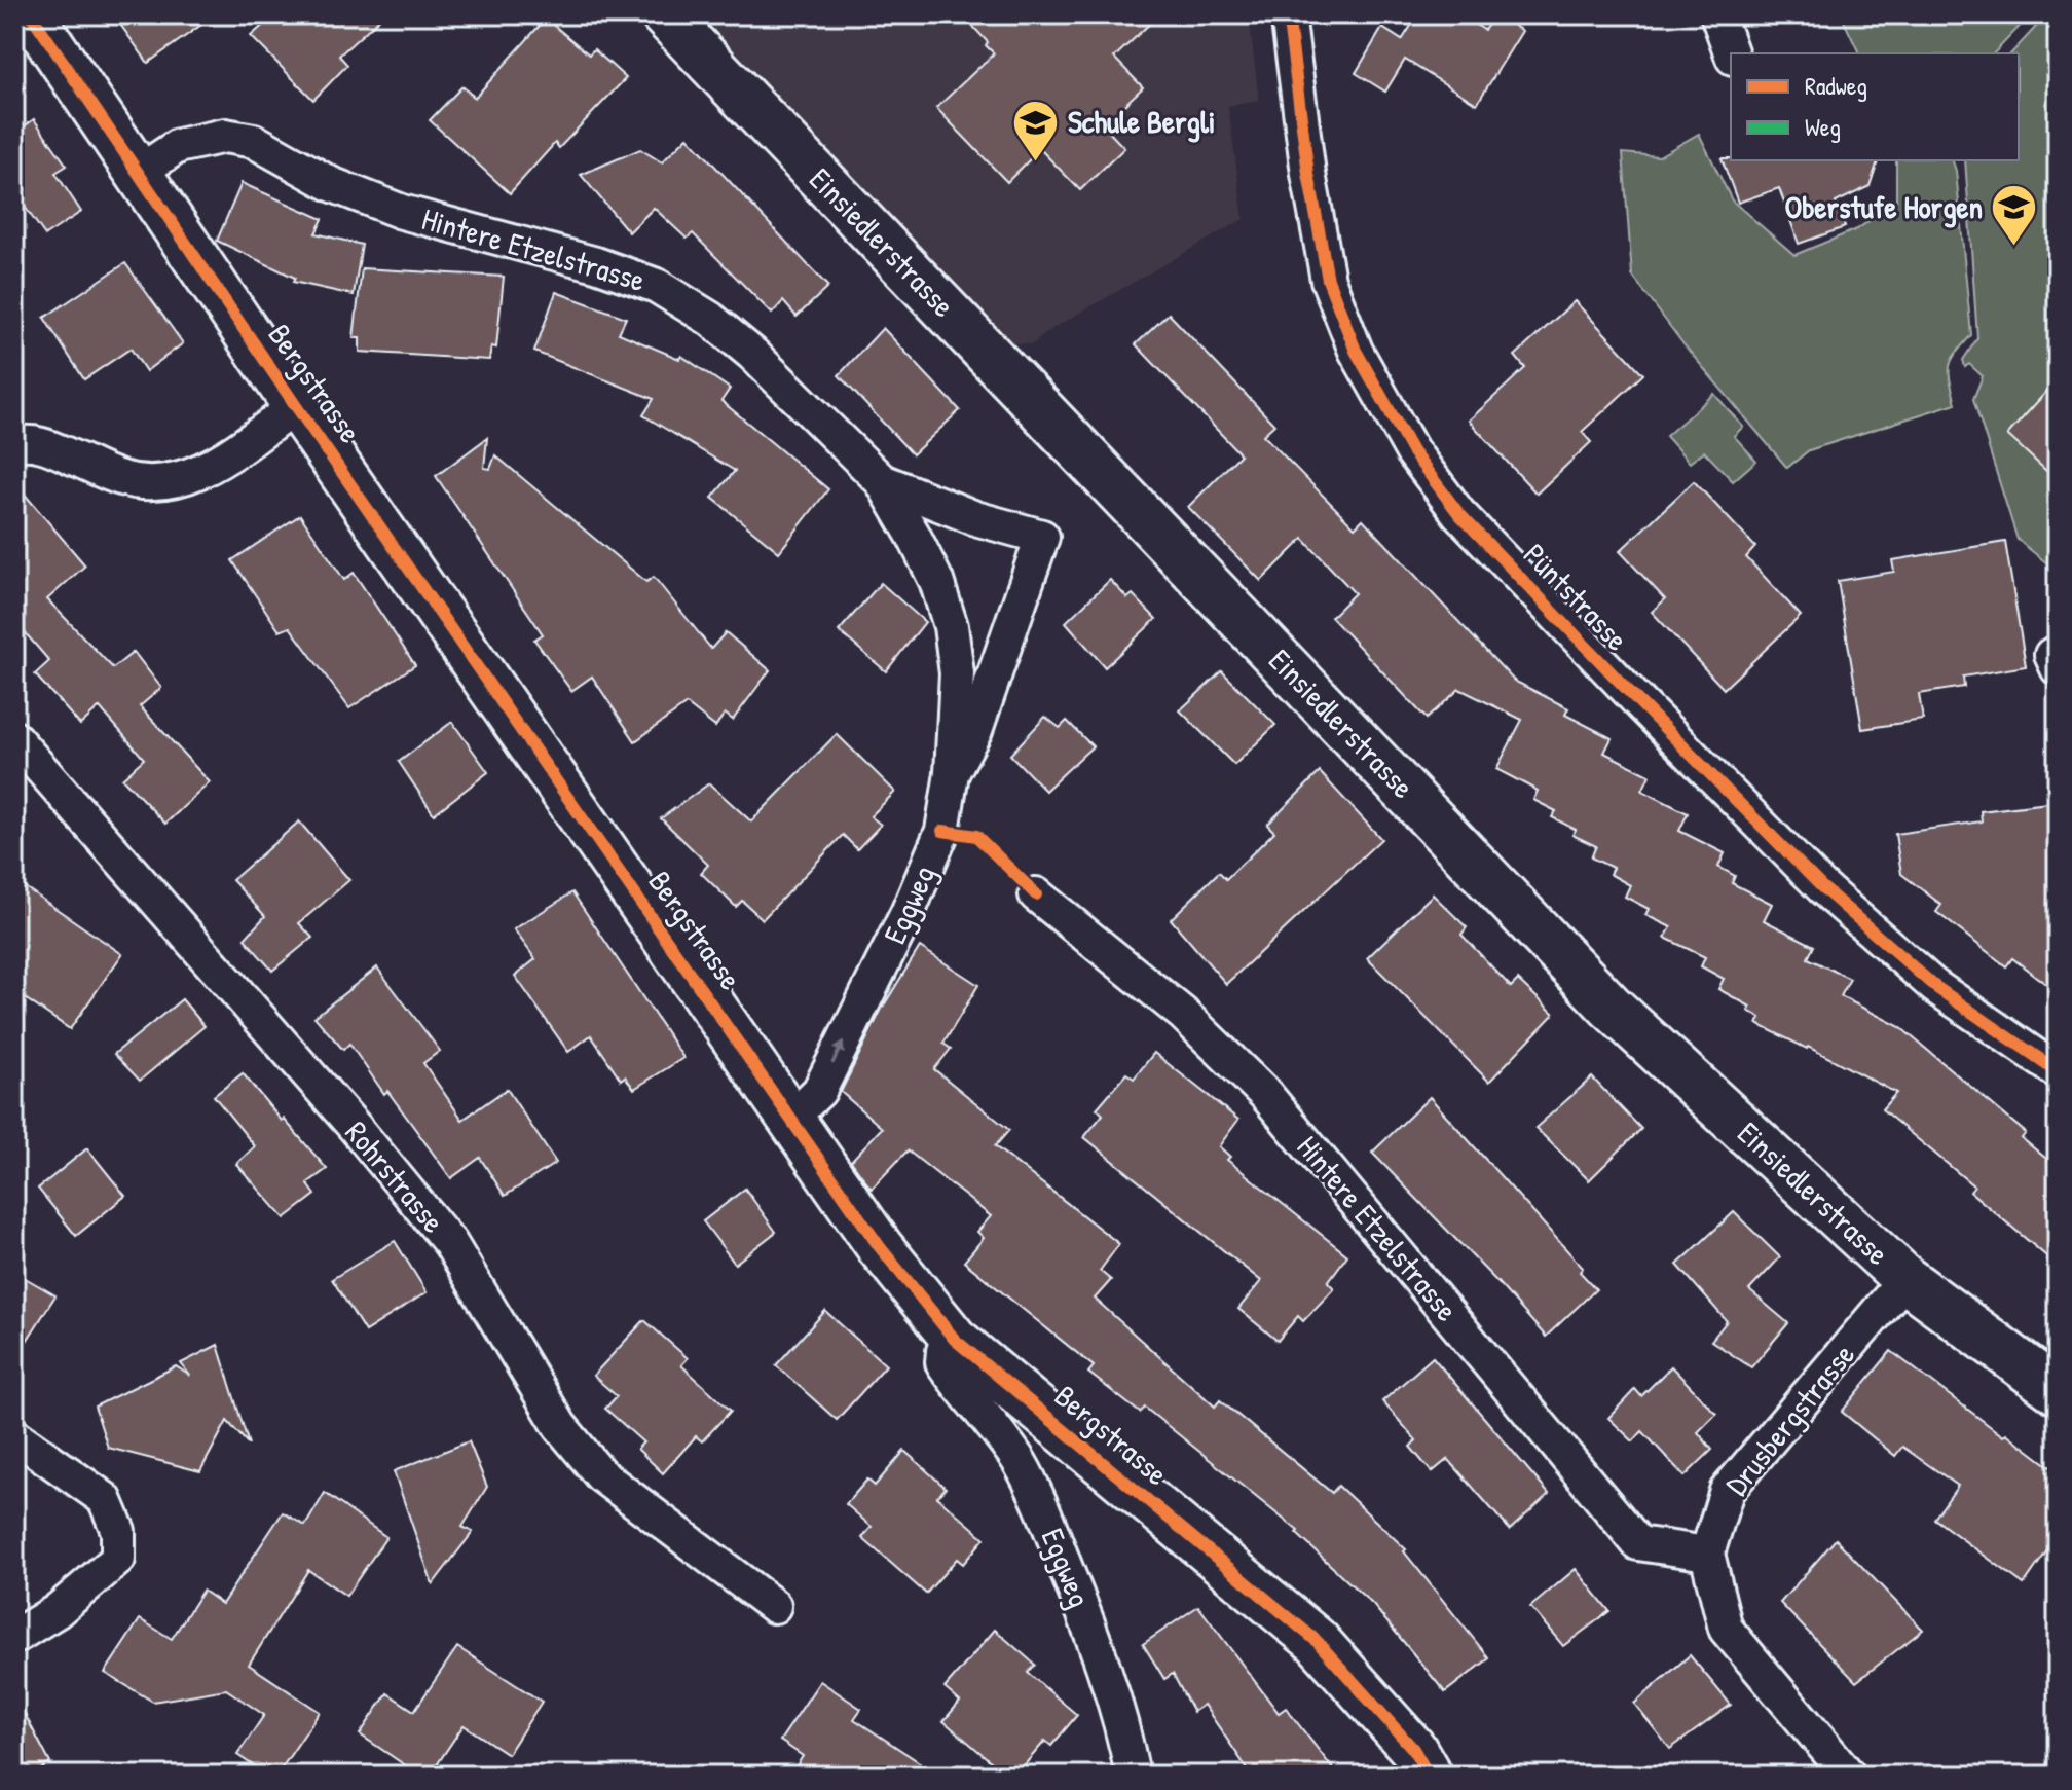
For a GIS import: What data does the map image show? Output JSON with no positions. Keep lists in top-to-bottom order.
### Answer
{
  "streets": {
    "street": [
      "Einsiedlerstrasse",
      "Hintere Etzelstrasse",
      "Bergstrasse",
      "Püntstrasse",
      "Eggweg",
      "Rohrstrasse",
      "Drusbergstrasse"
    ]
  },
  "crossings": [
    ["Einsiedlerstrasse", "Drusbergstrasse"],
    ["Hintere Etzelstrasse", "Bergstrasse"],
    ["Hintere Etzelstrasse", "Eggweg"],
    ["Hintere Etzelstrasse", "Drusbergstrasse"],
    ["Bergstrasse", "Eggweg"]
  ],
  "places": {
    "school or university": ["Schule Bergli", "Oberstufe Horgen"]
  },
  "legend": ["Radweg", "Weg"]
}
